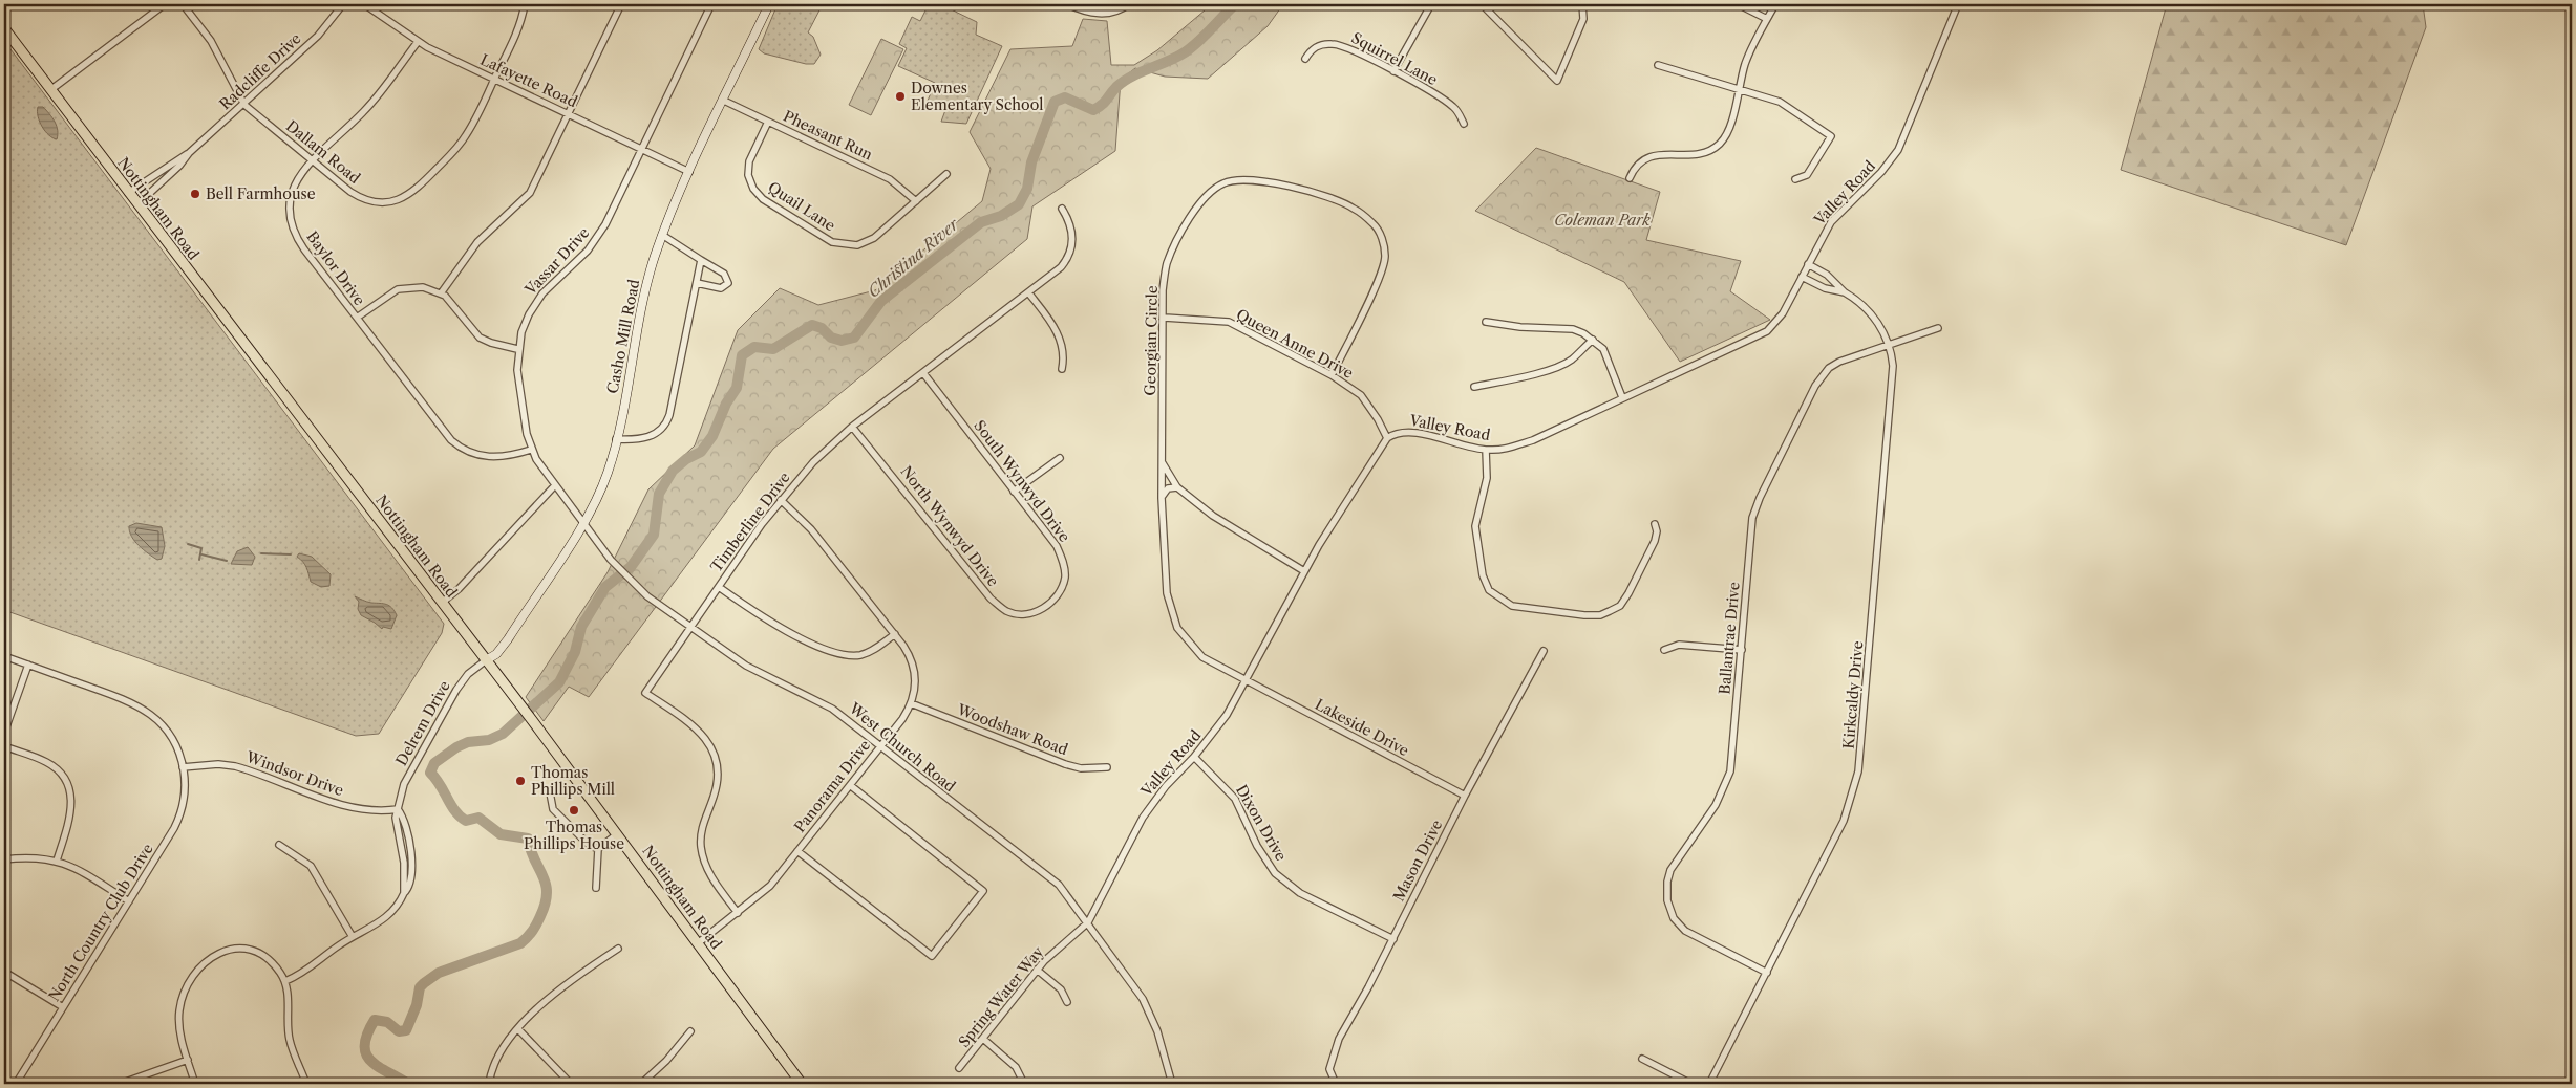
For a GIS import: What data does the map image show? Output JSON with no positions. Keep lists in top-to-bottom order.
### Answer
{
  "streets": {
    "main road": ["Nottingham Road"],
    "street": [
      "Squirrel Lane",
      "Radcliffe Drive",
      "Lafayette Road",
      "Pheasant Run",
      "Dallam Road",
      "Valley Road",
      "Quail Lane",
      "Vassar Drive",
      "Baylor Drive",
      "Casho Mill Road",
      "Georgian Circle",
      "Queen Anne Drive",
      "South Wynwyd Drive",
      "Timberline Drive",
      "North Wynwyd Drive",
      "Ballantrae Drive",
      "Kirkcaldy Drive",
      "Delrem Drive",
      "Lakeside Drive",
      "Woodshaw Road",
      "West Church Road",
      "Windsor Drive",
      "Panorama Drive",
      "Dixon Drive",
      "Mason Drive",
      "North Country Club Drive",
      "Spring Water Way"
    ]
  },
  "crossings": [
    ["Radcliffe Drive", "Dallam Road"],
    ["Radcliffe Drive", "Nottingham Road"],
    ["Lafayette Road", "Dallam Road"],
    ["Lafayette Road", "Vassar Drive"],
    ["Lafayette Road", "Baylor Drive"],
    ["Lafayette Road", "Casho Mill Road"],
    ["Pheasant Run", "Quail Lane"],
    ["Pheasant Run", "Casho Mill Road"],
    ["Dallam Road", "Baylor Drive"],
    ["Valley Road", "Georgian Circle"],
    ["Valley Road", "Queen Anne Drive"],
    ["Valley Road", "Kirkcaldy Drive"],
    ["Valley Road", "Lakeside Drive"],
    ["Valley Road", "West Church Road"],
    ["Valley Road", "Dixon Drive"],
    ["Valley Road", "Spring Water Way"],
    ["Nottingham Road", "Casho Mill Road"],
    ["Nottingham Road", "Delrem Drive"],
    ["Nottingham Road", "Panorama Drive"],
    ["Vassar Drive", "Baylor Drive"],
    ["Vassar Drive", "West Church Road"],
    ["Casho Mill Road", "Delrem Drive"],
    ["Casho Mill Road", "West Church Road"],
    ["Georgian Circle", "Queen Anne Drive"],
    ["Georgian Circle", "Lakeside Drive"],
    ["South Wynwyd Drive", "Timberline Drive"],
    ["South Wynwyd Drive", "North Wynwyd Drive"],
    ["Timberline Drive", "North Wynwyd Drive"],
    ["Timberline Drive", "West Church Road"],
    ["Timberline Drive", "Panorama Drive"],
    ["Ballantrae Drive", "Kirkcaldy Drive"],
    ["Delrem Drive", "Windsor Drive"],
    ["Lakeside Drive", "Mason Drive"],
    ["Woodshaw Road", "Panorama Drive"],
    ["West Church Road", "Panorama Drive"],
    ["West Church Road", "Spring Water Way"],
    ["Windsor Drive", "North Country Club Drive"],
    ["Dixon Drive", "Mason Drive"]
  ],
  "water": ["Christina River"],
  "parks": ["Coleman Park"],
  "places": [
    "Downes Elementary School",
    "Bell Farmhouse",
    "Thomas Phillips Mill",
    "Thomas Phillips House"
  ]
}
